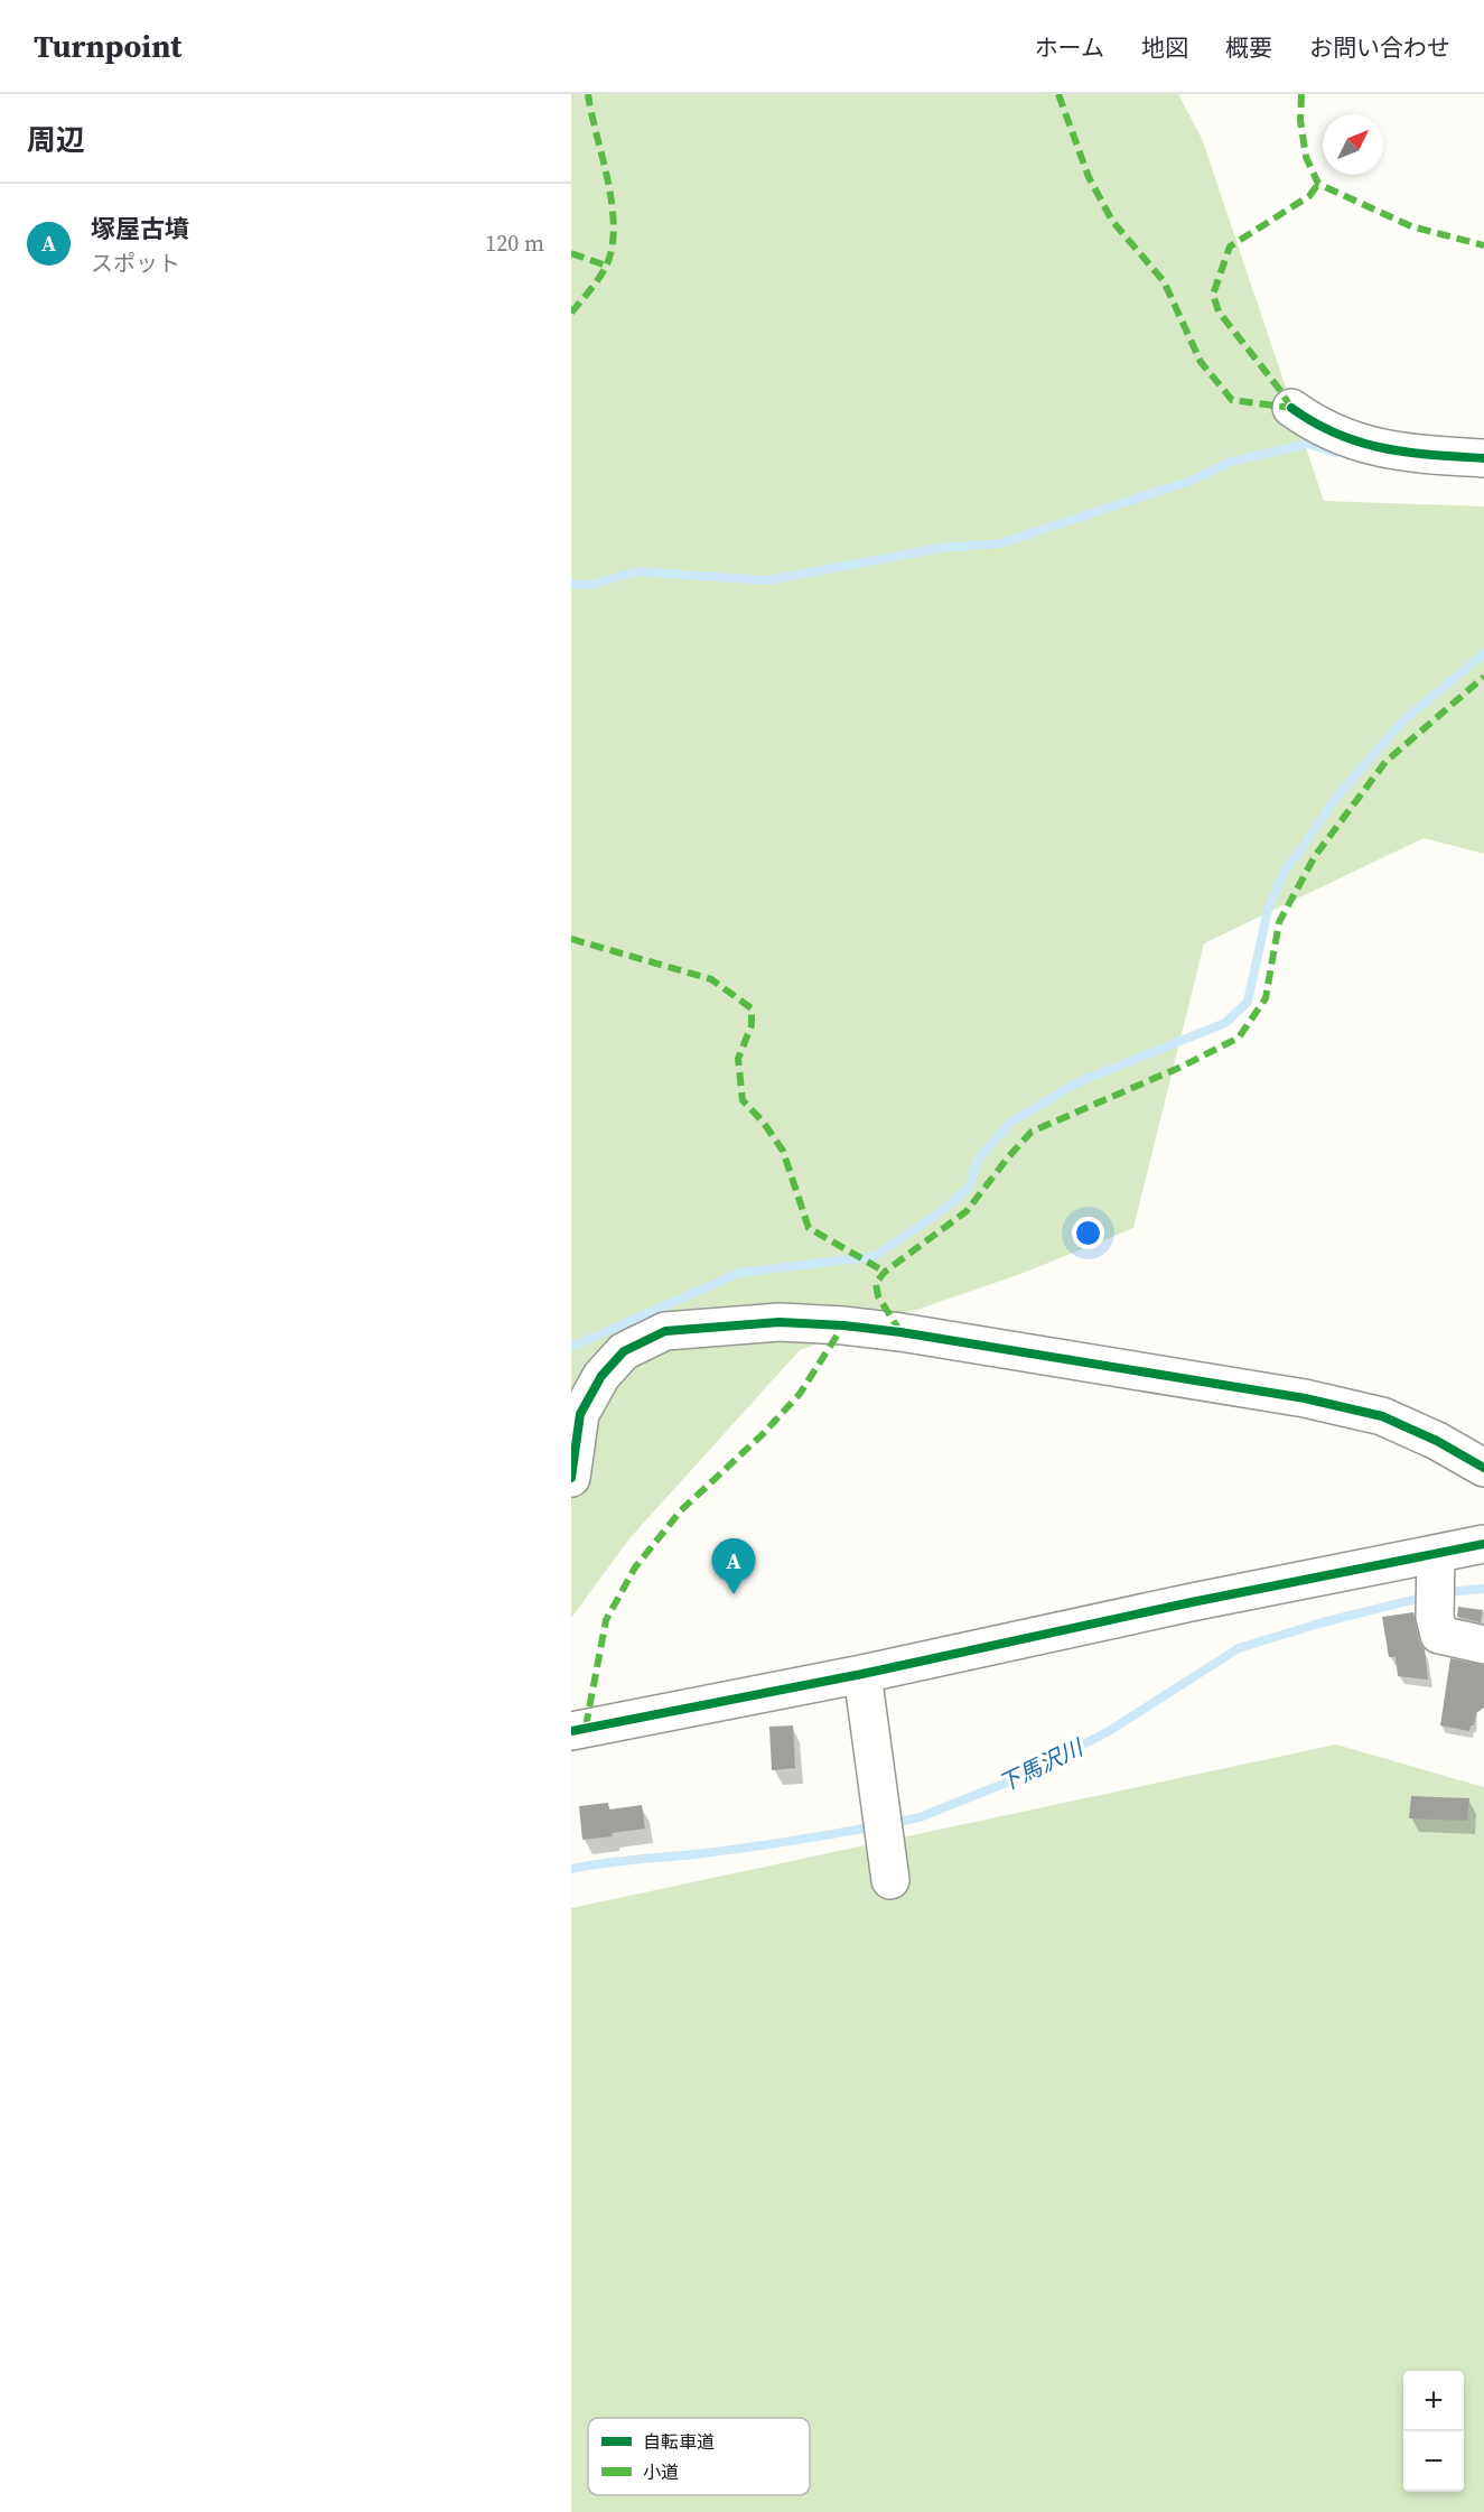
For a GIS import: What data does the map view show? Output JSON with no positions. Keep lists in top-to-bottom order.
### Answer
{
  "water": ["下馬沢川"],
  "legend": ["自転車道", "小道"],
  "north": "top right",
  "page": {
    "header": "Turnpoint",
    "nav": [
      "ホーム",
      "地図",
      "概要",
      "お問い合わせ"
    ],
    "heading": "周辺",
    "list": [
      {
        "mark": "A",
        "name": "塚屋古墳",
        "note": "スポット",
        "value": "120 m"
      }
    ],
    "pins": "A",
    "map_buttons": ["+", "−"]
  }
}
